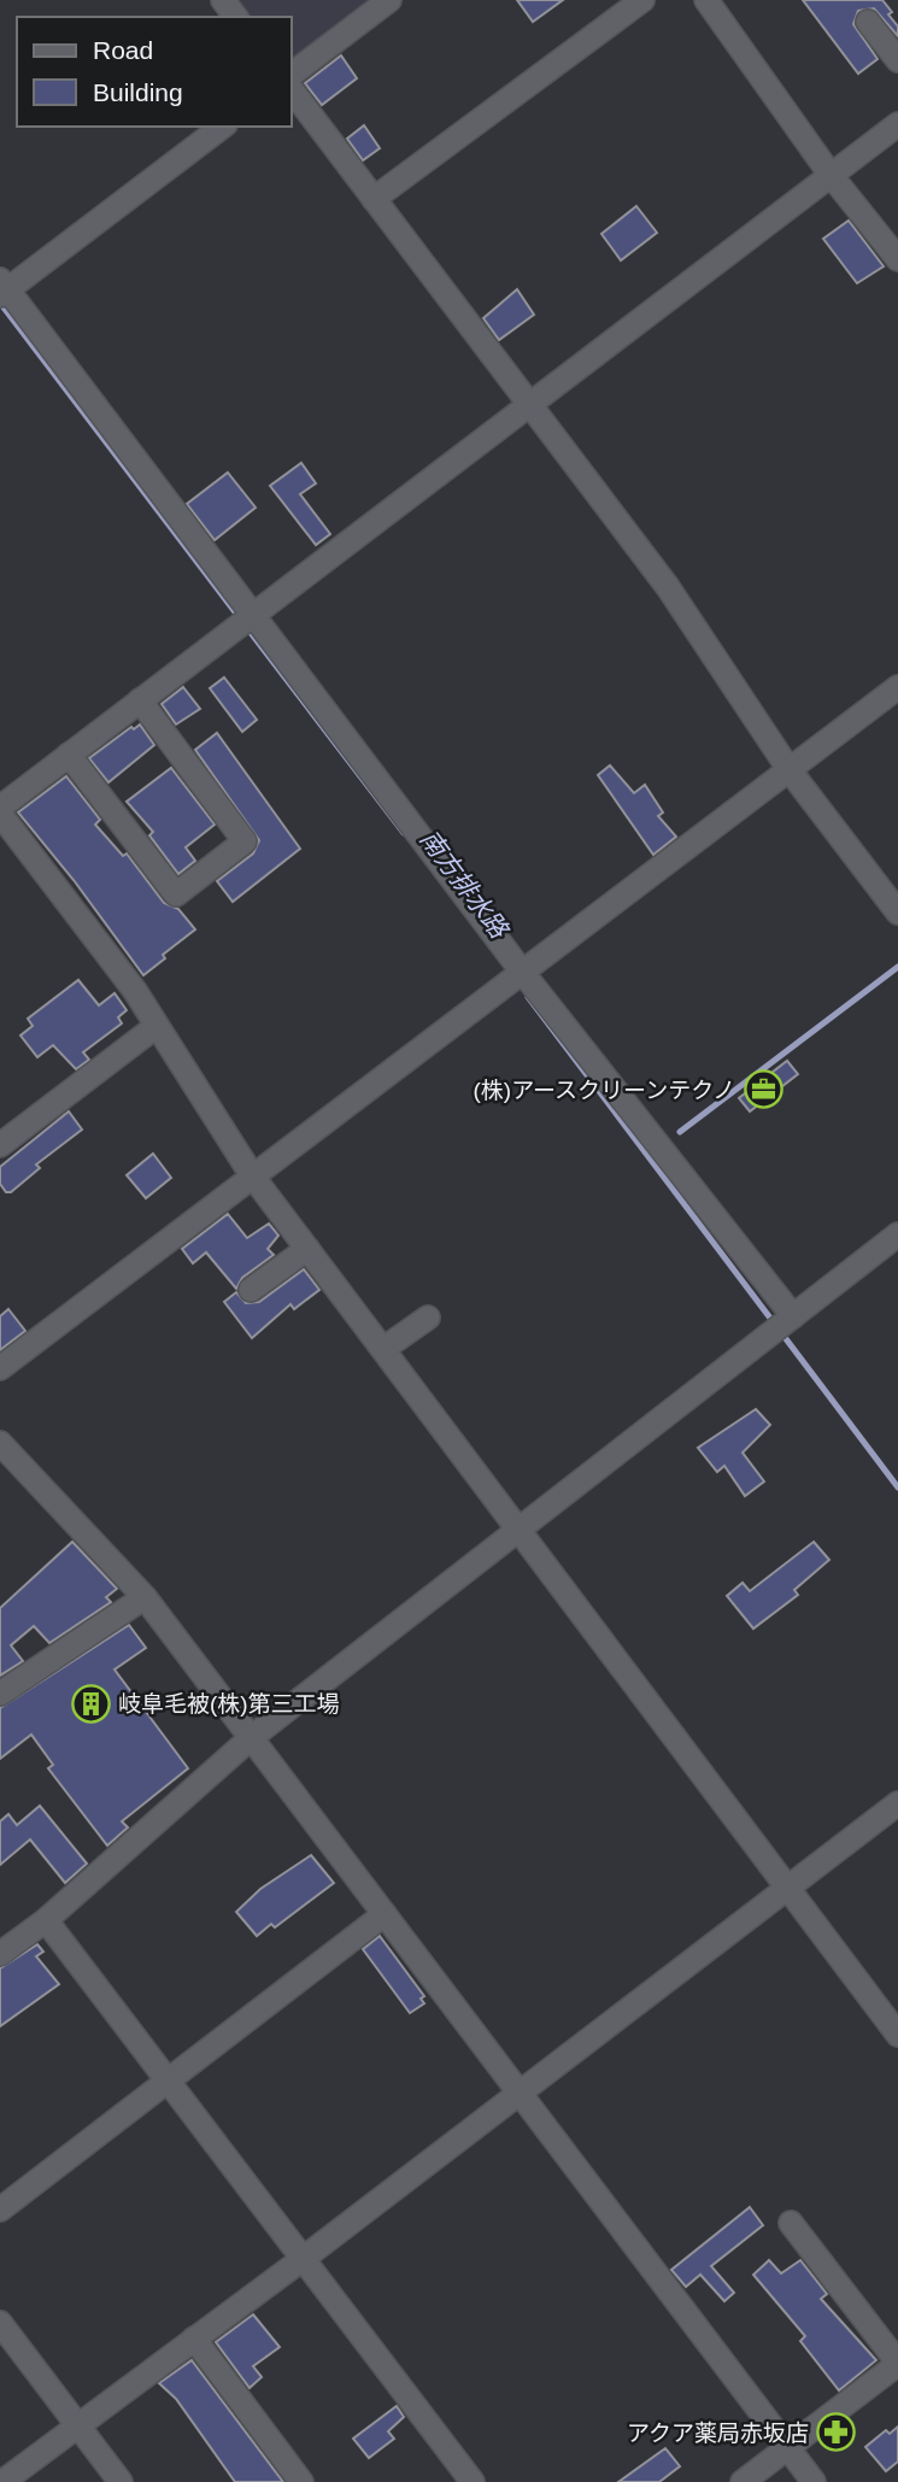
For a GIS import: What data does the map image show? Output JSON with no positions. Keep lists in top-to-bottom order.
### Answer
{
  "water": ["南方排水路"],
  "places": {
    "office": ["(株)アースクリーンテクノ"],
    "building": ["岐阜毛被(株)第三工場"],
    "pharmacy": ["アクア薬局赤坂店"]
  },
  "legend": ["Road", "Building"]
}
